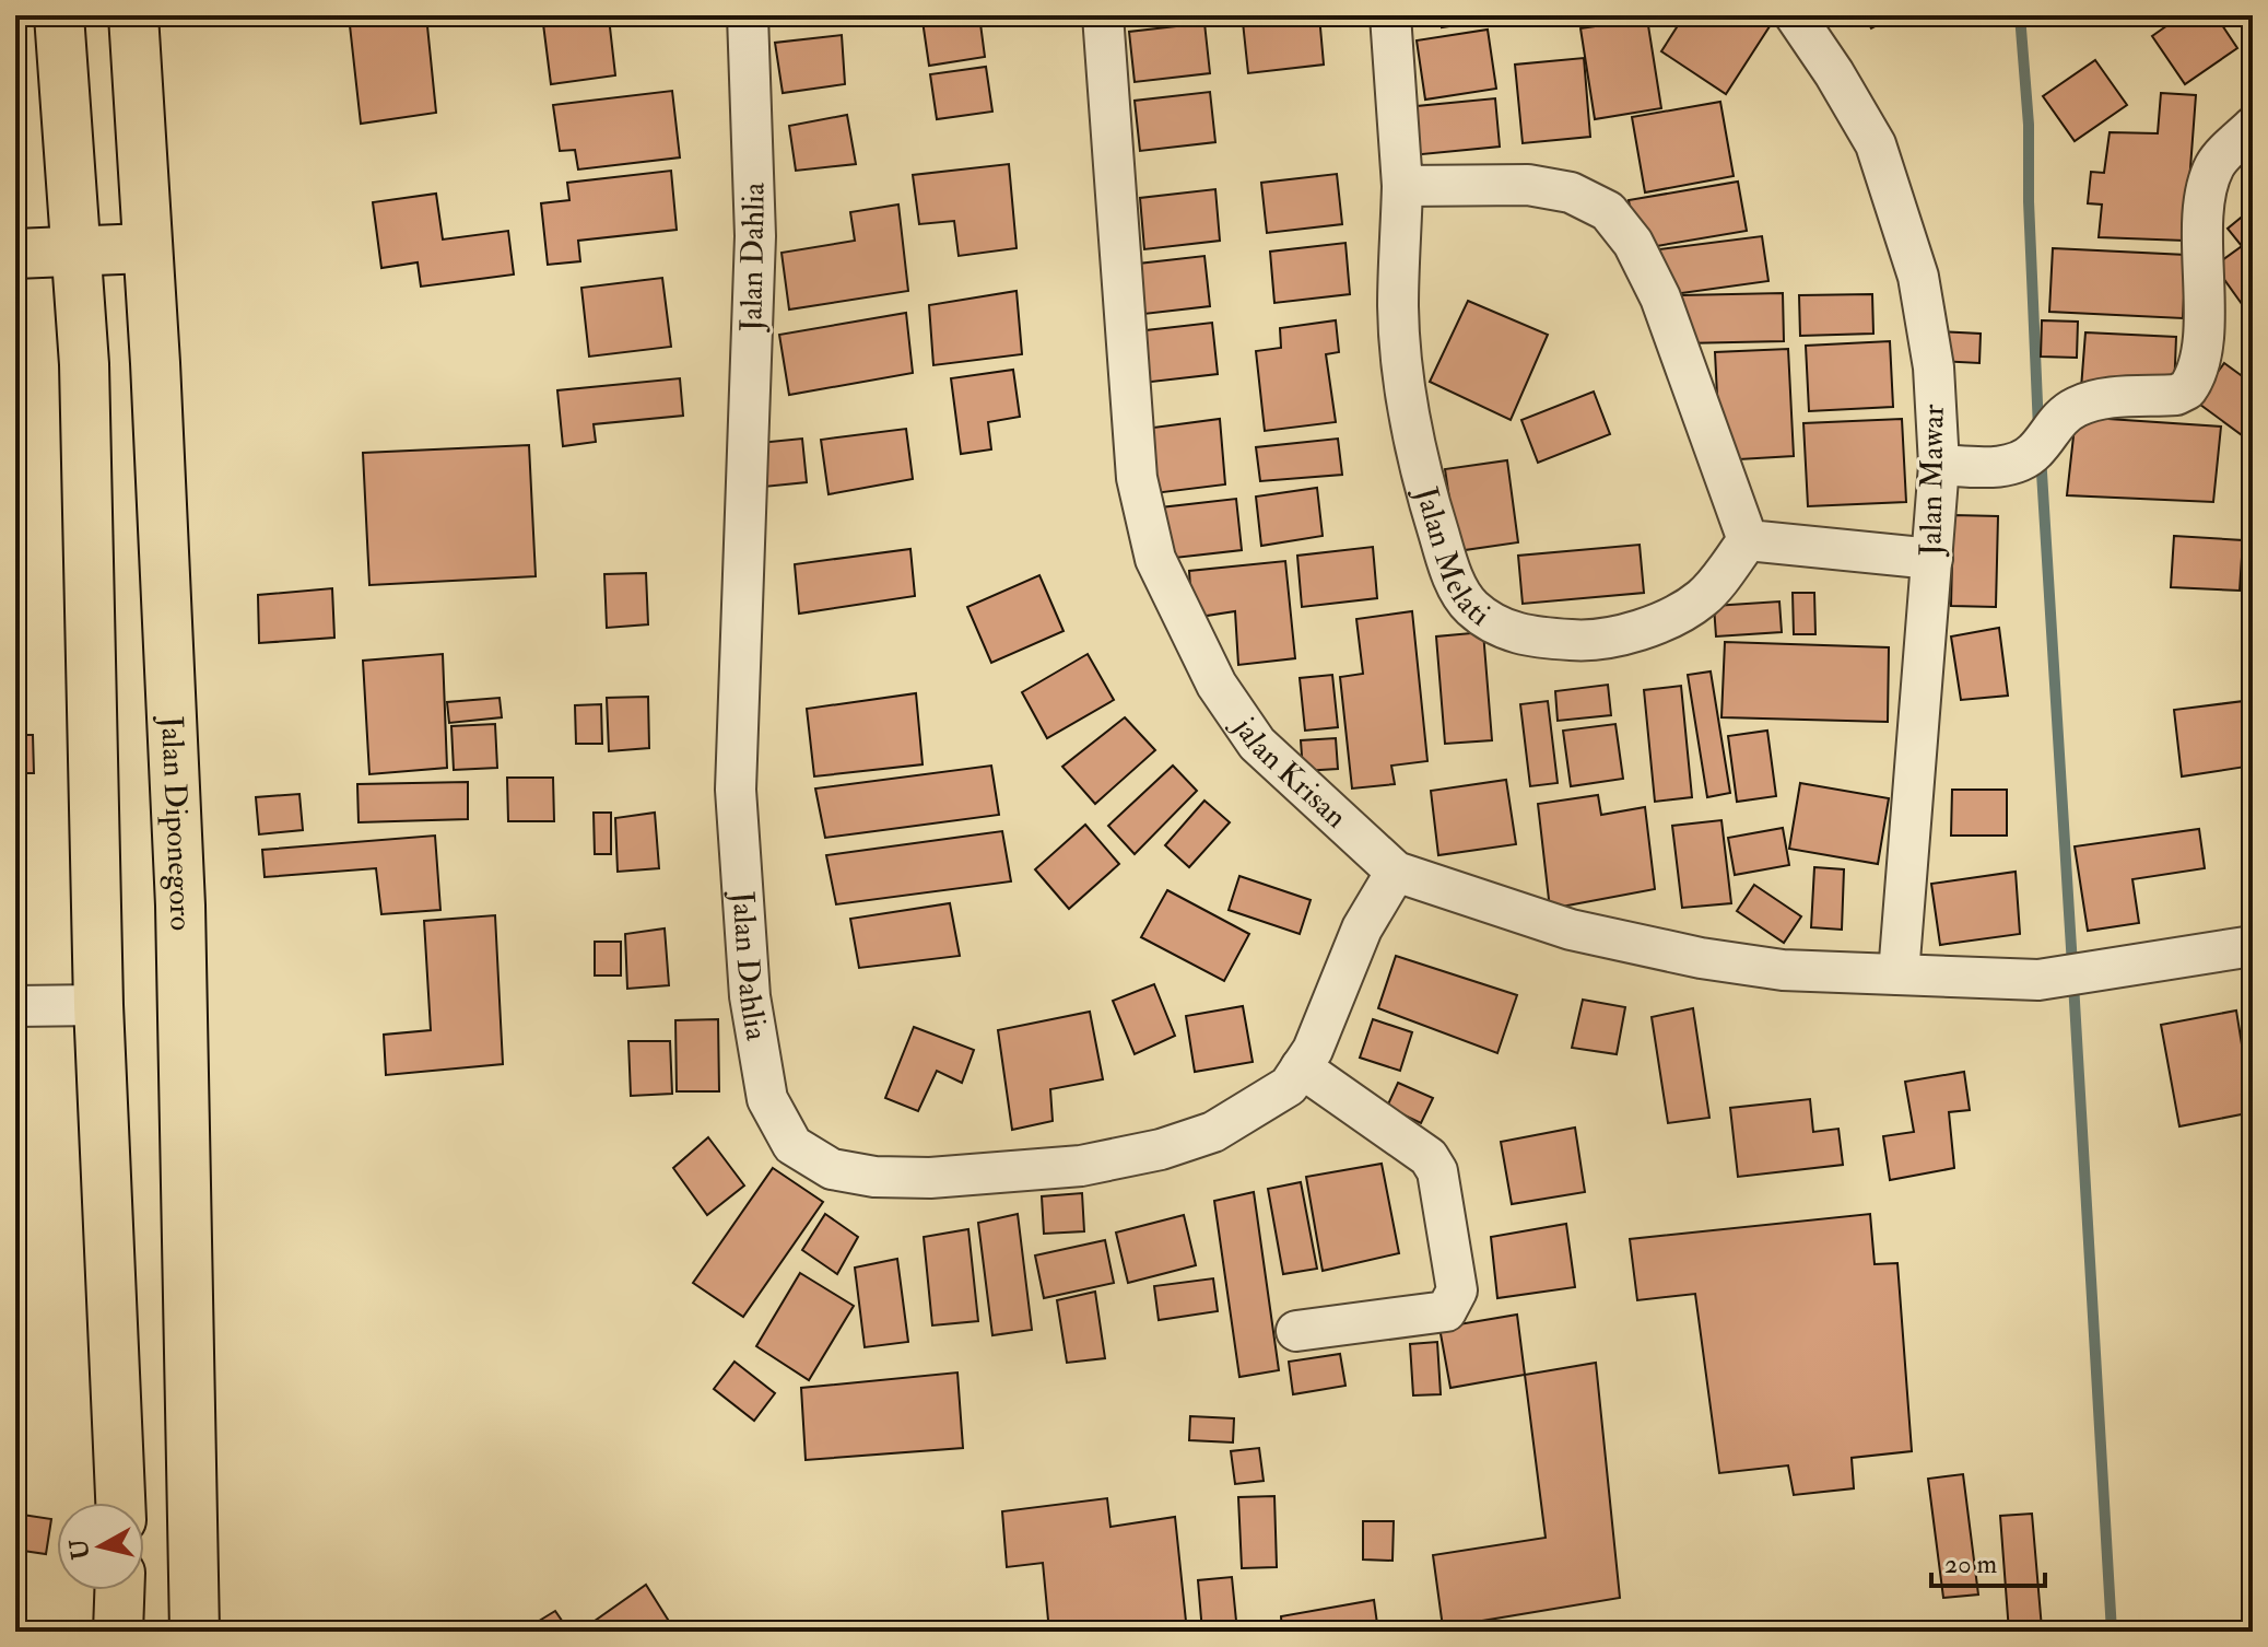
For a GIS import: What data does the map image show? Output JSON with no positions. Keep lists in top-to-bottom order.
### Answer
{
  "streets": {
    "main road": ["Jalan Diponegoro"],
    "street": [
      "Jalan Dahlia",
      "Jalan Mawar",
      "Jalan Melati",
      "jalan Krisan"
    ]
  },
  "crossings": [
    ["Jalan Dahlia", "jalan Krisan"],
    ["Jalan Mawar", "jalan Krisan"]
  ],
  "scale_bar": "20 m",
  "north": "left"
}
